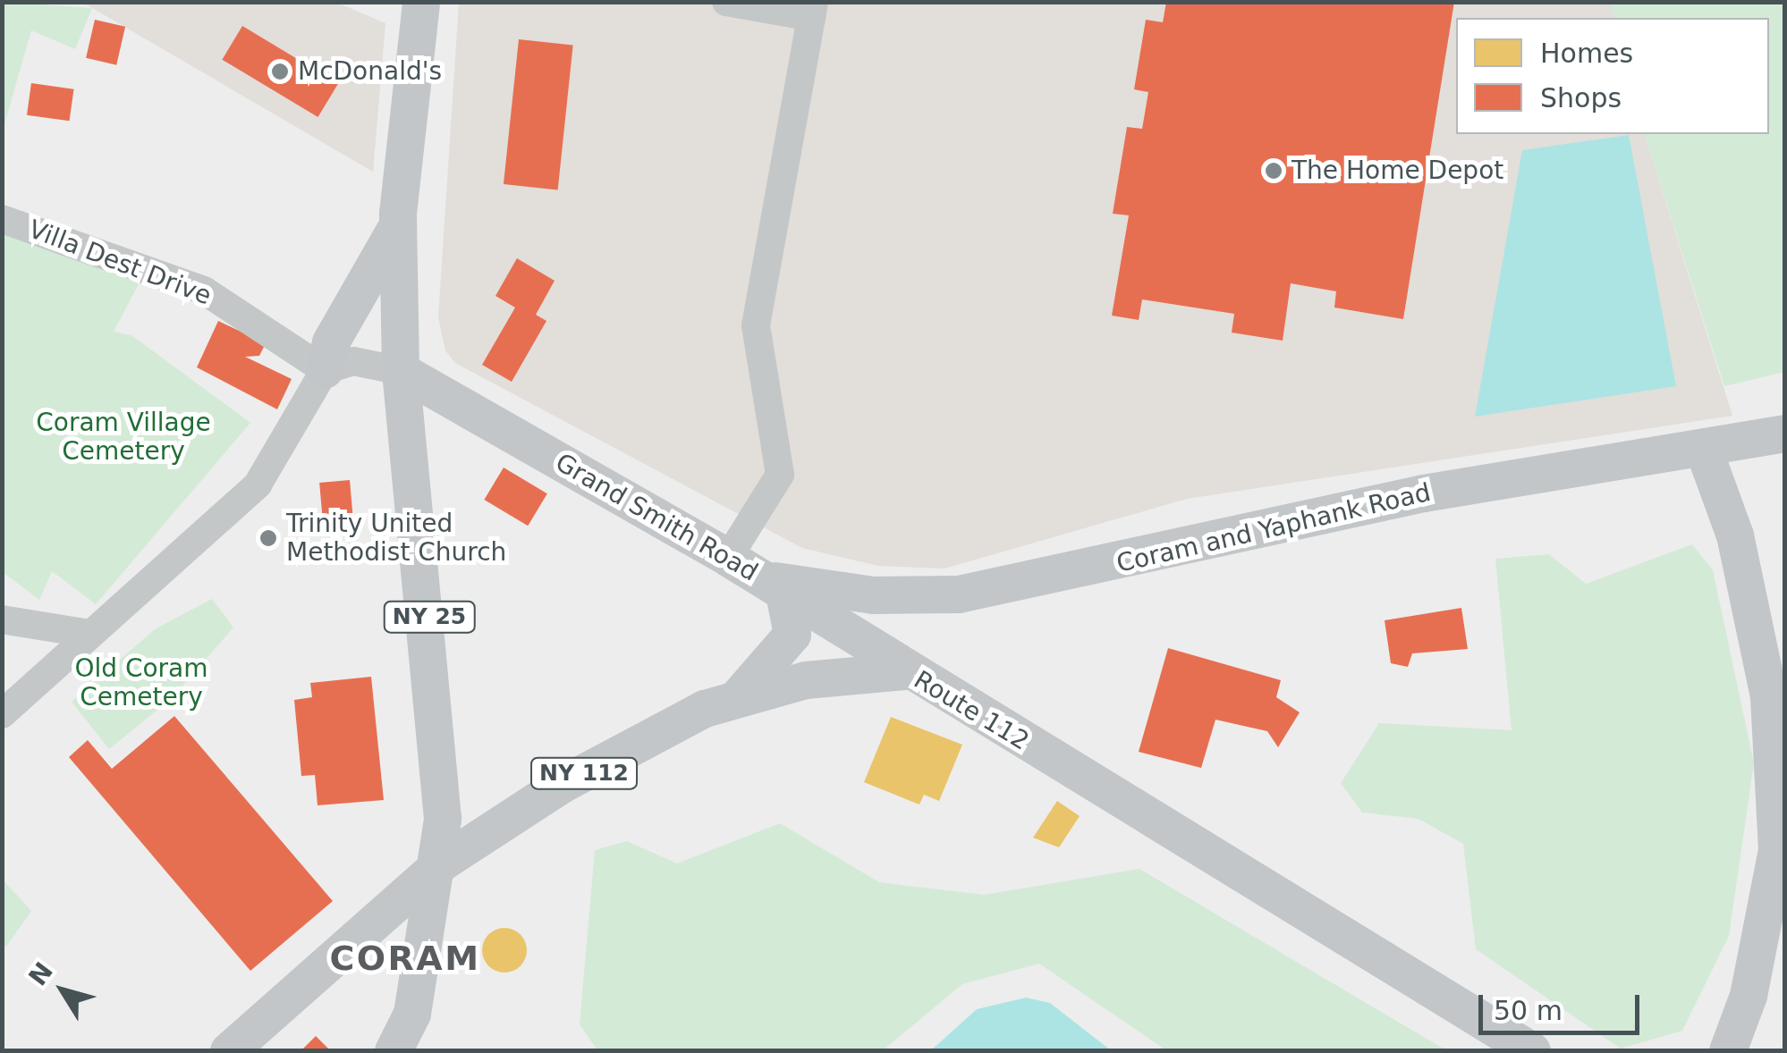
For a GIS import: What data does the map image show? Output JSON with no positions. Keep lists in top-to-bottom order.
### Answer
{
  "streets": {
    "main road": [
      "Grand Smith Road",
      "Coram and Yaphank Road",
      "NY 25",
      "Route 112",
      "NY 112"
    ],
    "street": ["Villa Dest Drive"]
  },
  "crossings": [
    ["Grand Smith Road", "Coram and Yaphank Road"],
    ["Grand Smith Road", "NY 25"],
    ["Grand Smith Road", "Route 112"],
    ["NY 25", "Route 112"]
  ],
  "districts": ["CORAM"],
  "parks": ["Coram Village Cemetery", "Old Coram Cemetery"],
  "places": ["McDonald's", "The Home Depot", "Trinity United Methodist Church"],
  "legend": ["Homes", "Shops"],
  "scale_bar": "50 m",
  "north": "top left"
}
